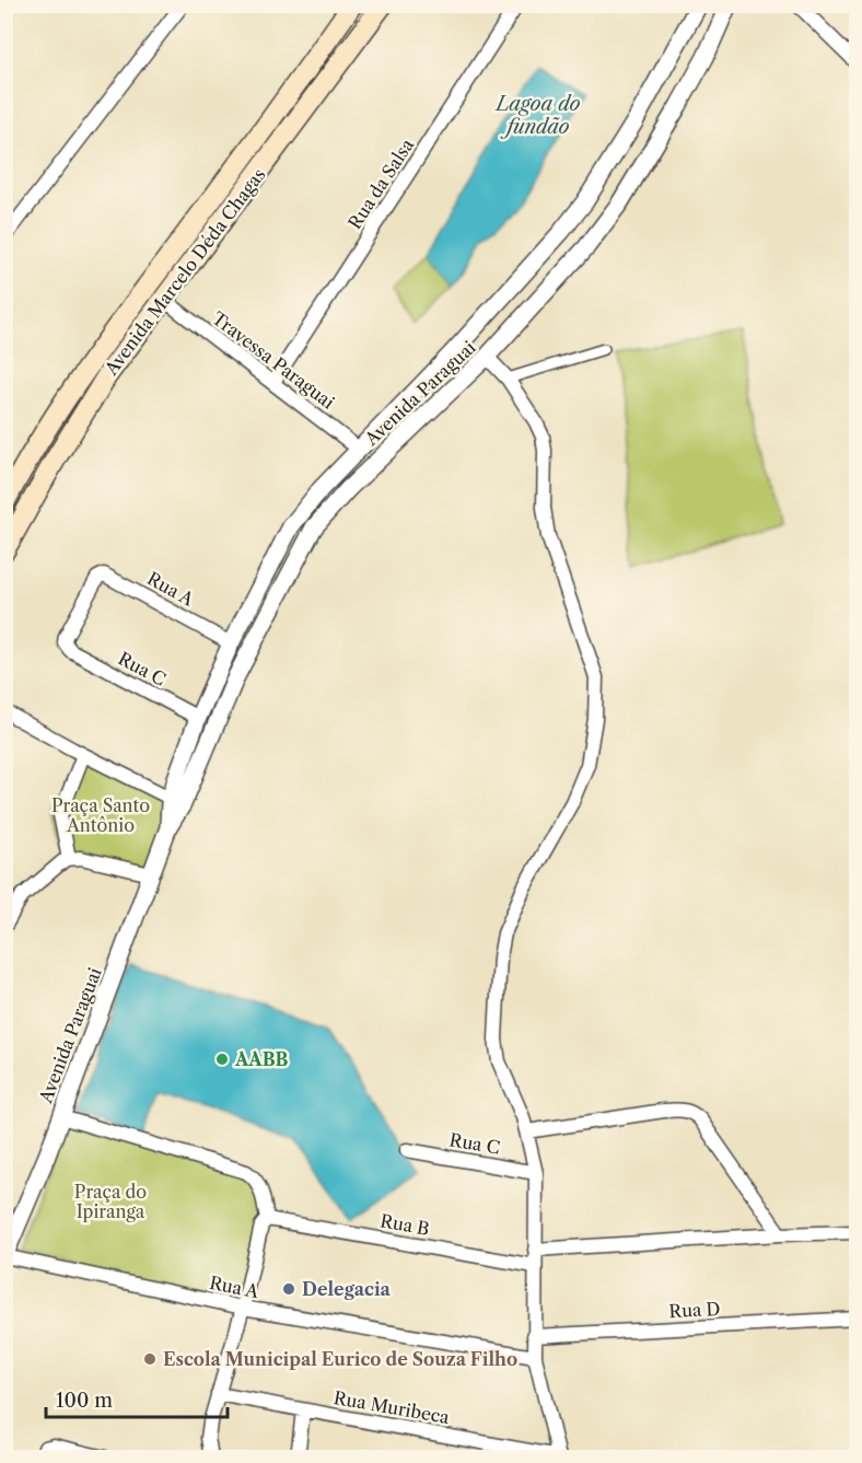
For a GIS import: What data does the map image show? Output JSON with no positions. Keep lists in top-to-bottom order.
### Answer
{
  "streets": {
    "main road": ["Avenida Marcelo Déda Chagas"],
    "street": [
      "Rua da Salsa",
      "Travessa Paraguai",
      "Avenida Paraguai",
      "Rua A",
      "Rua C",
      "Rua B",
      "Rua D",
      "Rua Muribeca"
    ]
  },
  "crossings": [
    ["Rua da Salsa", "Travessa Paraguai"],
    ["Avenida Marcelo Déda Chagas", "Travessa Paraguai"],
    ["Travessa Paraguai", "Avenida Paraguai"],
    ["Avenida Paraguai", "Rua A"],
    ["Avenida Paraguai", "Rua C"],
    ["Rua A", "Rua C"]
  ],
  "water": ["Lagoa do fundão"],
  "parks": ["Praça Santo Antônio", "Praça do Ipiranga"],
  "places": ["AABB", "Delegacia", "Escola Municipal Eurico de Souza Filho"],
  "scale_bar": "100 m"
}
